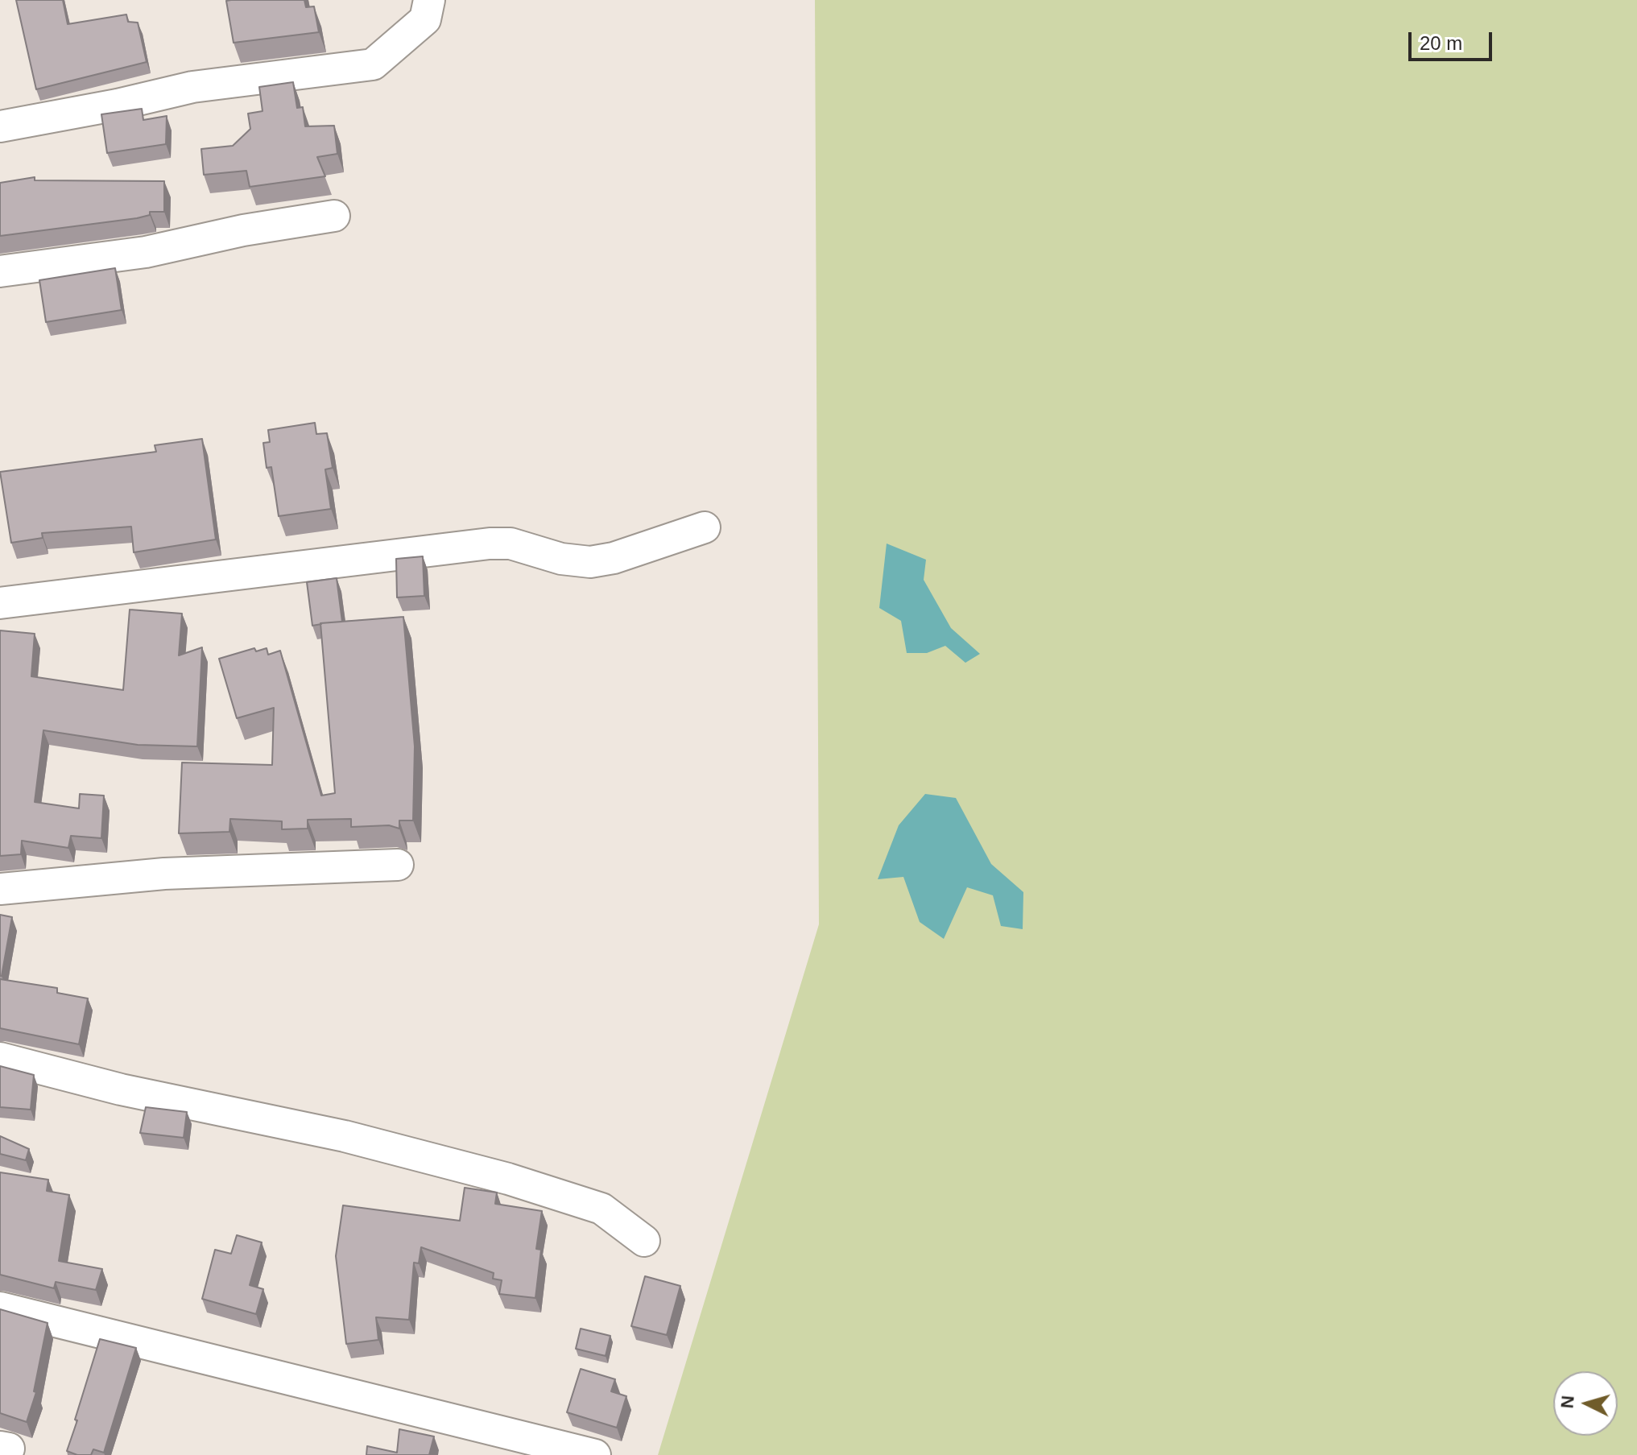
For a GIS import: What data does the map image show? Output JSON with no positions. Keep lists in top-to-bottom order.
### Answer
{
  "scale_bar": "20 m",
  "north": "left"
}
